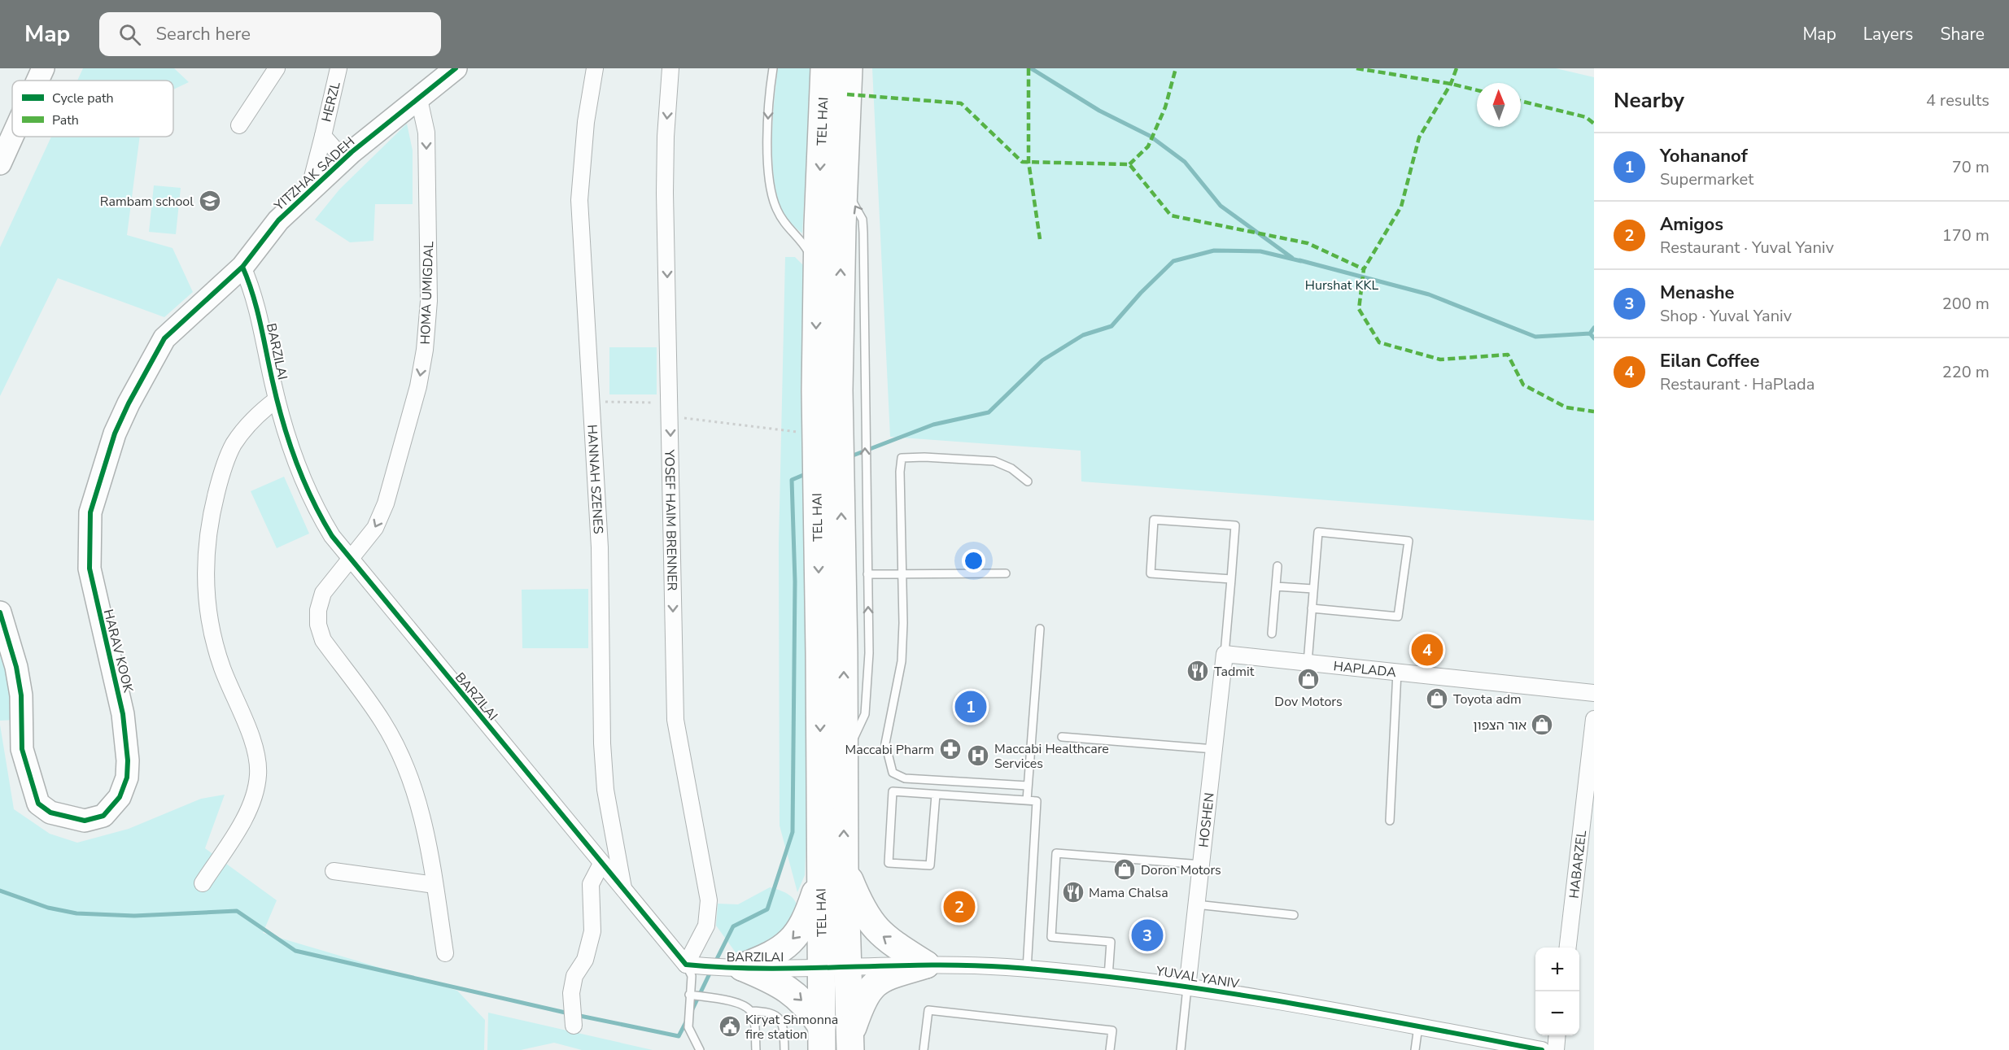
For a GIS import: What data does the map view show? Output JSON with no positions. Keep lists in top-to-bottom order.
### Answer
{
  "streets": {
    "highway": ["TEL HAI"],
    "street": [
      "HERZL",
      "YITZHAK SADEH",
      "HOMA UMIGDAL",
      "BARZILAI",
      "HANNAH SZENES",
      "YOSEF HAIM BRENNER",
      "HARAV KOOK",
      "HAPLADA",
      "HOSHEN",
      "HABARZEL",
      "YUVAL YANIV"
    ]
  },
  "crossings": [
    ["HERZL", "YITZHAK SADEH"],
    ["TEL HAI", "BARZILAI"],
    ["TEL HAI", "YUVAL YANIV"],
    ["YITZHAK SADEH", "HOMA UMIGDAL"],
    ["YITZHAK SADEH", "BARZILAI"],
    ["YITZHAK SADEH", "HARAV KOOK"],
    ["HOMA UMIGDAL", "BARZILAI"],
    ["BARZILAI", "HANNAH SZENES"],
    ["BARZILAI", "YOSEF HAIM BRENNER"],
    ["BARZILAI", "HARAV KOOK"],
    ["BARZILAI", "YUVAL YANIV"],
    ["HAPLADA", "HOSHEN"],
    ["HOSHEN", "YUVAL YANIV"]
  ],
  "one_way": ["HOMA UMIGDAL", "YOSEF HAIM BRENNER"],
  "parks": ["Hurshat KKL"],
  "places": {
    "school or university": ["Rambam school"],
    "restaurant": ["Tadmit", "Mama Chalsa"],
    "shop": [
      "Dov Motors",
      "Toyota adm",
      "אור הצפון",
      "Doron Motors"
    ],
    "pharmacy": ["Maccabi Pharm"],
    "hospital": ["Maccabi Healthcare Services"],
    "public building": ["Kiryat Shmonna fire station"]
  },
  "legend": ["Cycle path", "Path"],
  "north": "top",
  "page": {
    "header": "Map",
    "search": "Search here",
    "nav": ["Map", "Layers", "Share"],
    "heading": ["Nearby", "4 results"],
    "list": [
      {
        "mark": "1",
        "name": "Yohananof",
        "note": "Supermarket",
        "value": "70 m"
      },
      {
        "mark": "2",
        "name": "Amigos",
        "note": "Restaurant · Yuval Yaniv",
        "value": "170 m"
      },
      {
        "mark": "3",
        "name": "Menashe",
        "note": "Shop · Yuval Yaniv",
        "value": "200 m"
      },
      {
        "mark": "4",
        "name": "Eilan Coffee",
        "note": "Restaurant · HaPlada",
        "value": "220 m"
      }
    ],
    "pins": [
      "4",
      "1",
      "2",
      "3"
    ],
    "map_buttons": ["+", "−"]
  }
}
